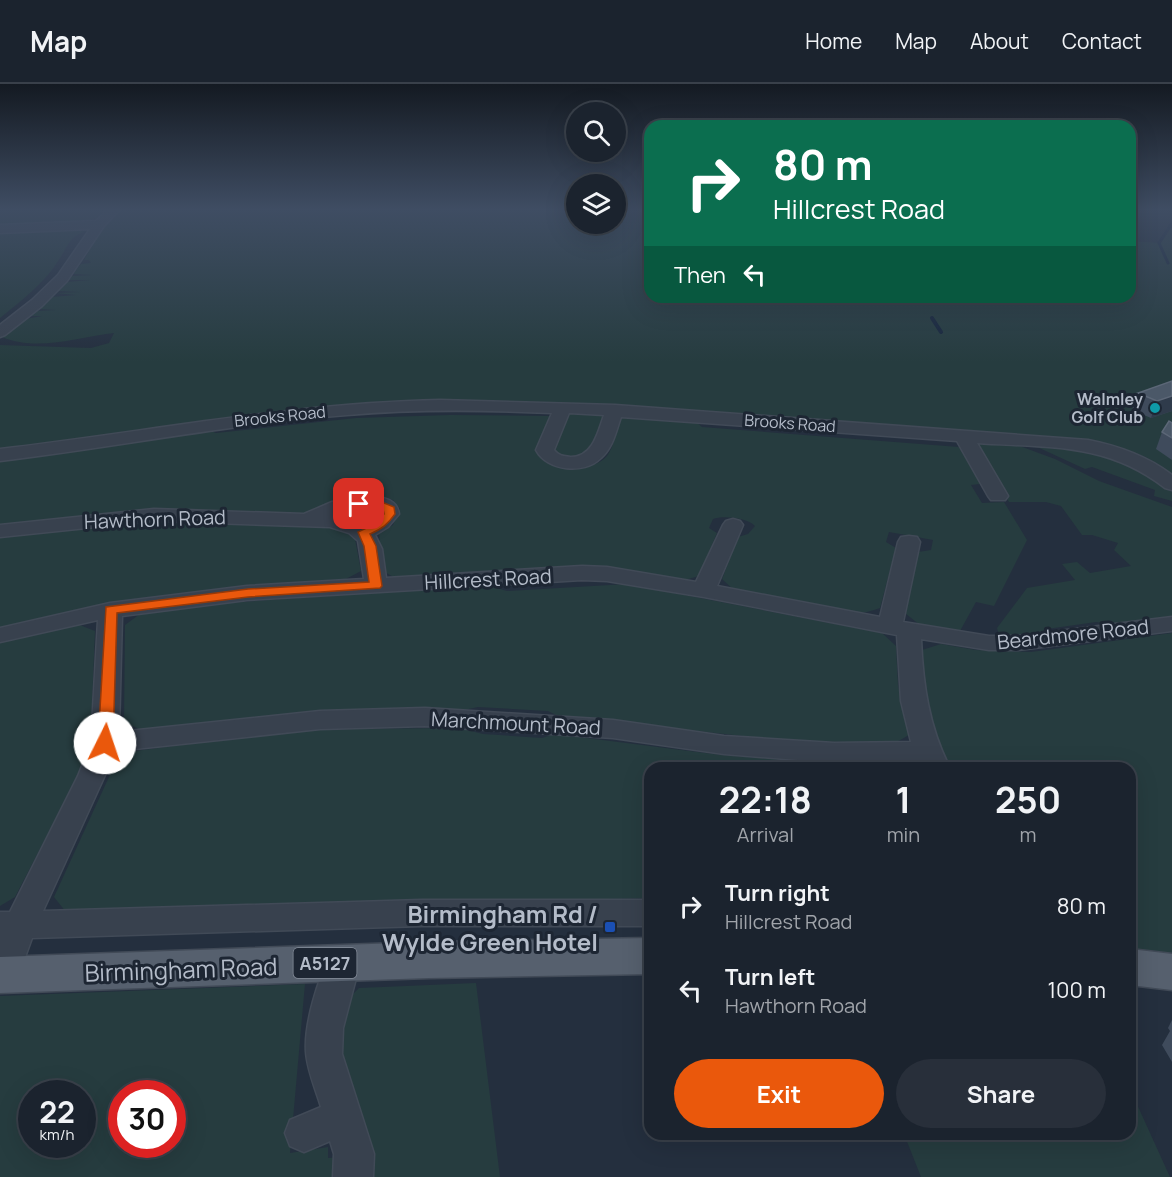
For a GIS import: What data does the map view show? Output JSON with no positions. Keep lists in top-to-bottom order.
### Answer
{
  "streets": {
    "main road": ["A5127", "Birmingham Road"],
    "street": [
      "Brooks Road",
      "Hawthorn Road",
      "Hillcrest Road",
      "Beardmore Road",
      "Marchmount Road"
    ]
  },
  "crossings": [
    ["Hillcrest Road", "Beardmore Road"]
  ],
  "places": {
    "other": ["Walmley Golf Club"],
    "transit": ["Birmingham Rd / Wylde Green Hotel"]
  },
  "page": {
    "header": "Map",
    "nav": [
      "Home",
      "Map",
      "About",
      "Contact"
    ],
    "turn": ["80 m", "Hillcrest Road"],
    "then": "Then",
    "eta": [
      "22:18",
      "Arrival",
      "1",
      "min",
      "250",
      "m"
    ],
    "list": [
      {
        "name": "Turn right",
        "note": "Hillcrest Road",
        "value": "80 m"
      },
      {
        "name": "Turn left",
        "note": "Hawthorn Road",
        "value": "100 m"
      }
    ],
    "buttons": ["Exit", "Share"],
    "speed": "22 km/h",
    "limit": "30"
  }
}
